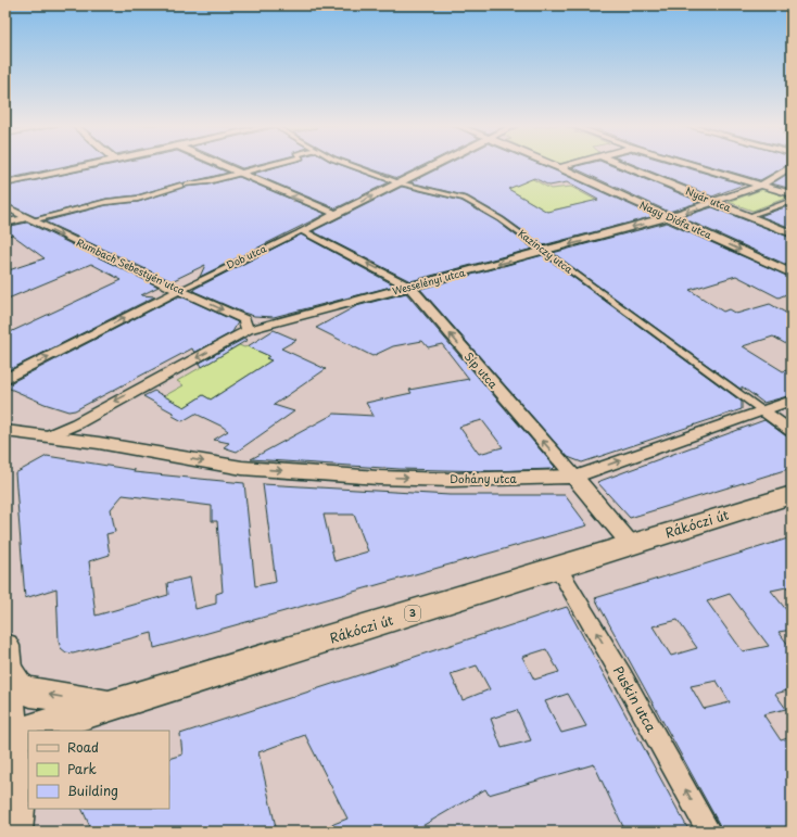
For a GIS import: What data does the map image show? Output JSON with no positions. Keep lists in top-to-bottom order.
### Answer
{
  "streets": {
    "main road": ["Rákóczi út", "3"],
    "street": [
      "Nyár utca",
      "Nagy Diófa utca",
      "Kazinczy utca",
      "Dob utca",
      "Rumbach Sebestyén utca",
      "Wesselényi utca",
      "Síp utca",
      "Dohány utca",
      "Puskin utca"
    ]
  },
  "crossings": [
    ["Nyár utca", "Wesselényi utca"],
    ["Nagy Diófa utca", "Wesselényi utca"],
    ["Kazinczy utca", "Dob utca"],
    ["Kazinczy utca", "Wesselényi utca"],
    ["Kazinczy utca", "Dohány utca"],
    ["Dob utca", "Rumbach Sebestyén utca"],
    ["Dob utca", "Síp utca"],
    ["Rumbach Sebestyén utca", "Wesselényi utca"],
    ["Wesselényi utca", "Síp utca"],
    ["Wesselényi utca", "Dohány utca"],
    ["Síp utca", "Dohány utca"],
    ["Síp utca", "Rákóczi út"],
    ["Rákóczi út", "Puskin utca"]
  ],
  "one_way": [
    "Rumbach Sebestyén utca",
    "Wesselényi utca",
    "Síp utca",
    "Dohány utca",
    "Puskin utca"
  ],
  "legend": ["Road", "Park", "Building"]
}
